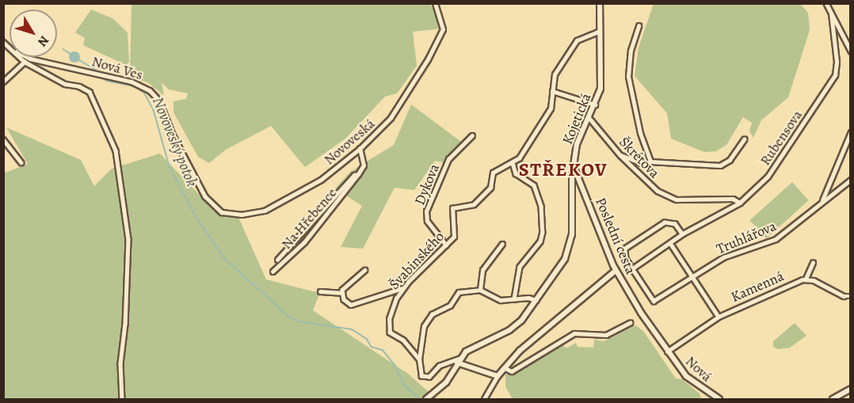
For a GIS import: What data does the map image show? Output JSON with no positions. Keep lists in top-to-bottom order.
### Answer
{
  "streets": {
    "street": [
      "Nová Ves",
      "Kojetická",
      "Rubensova",
      "Novoveská",
      "Škrétova",
      "Dykova",
      "Na Hřebence",
      "Poslední cesta",
      "Truhlářova",
      "Švabinského",
      "Kamenná",
      "Nová"
    ]
  },
  "crossings": [
    ["Nová Ves", "Novoveská"],
    ["Kojetická", "Škrétova"],
    ["Kojetická", "Poslední cesta"],
    ["Kojetická", "Švabinského"],
    ["Rubensova", "Škrétova"],
    ["Rubensova", "Truhlářova"],
    ["Dykova", "Švabinského"],
    ["Poslední cesta", "Nová"],
    ["Kamenná", "Nová"]
  ],
  "districts": ["STŘEKOV"],
  "water": ["Novoveský potok"],
  "north": "bottom right"
}
